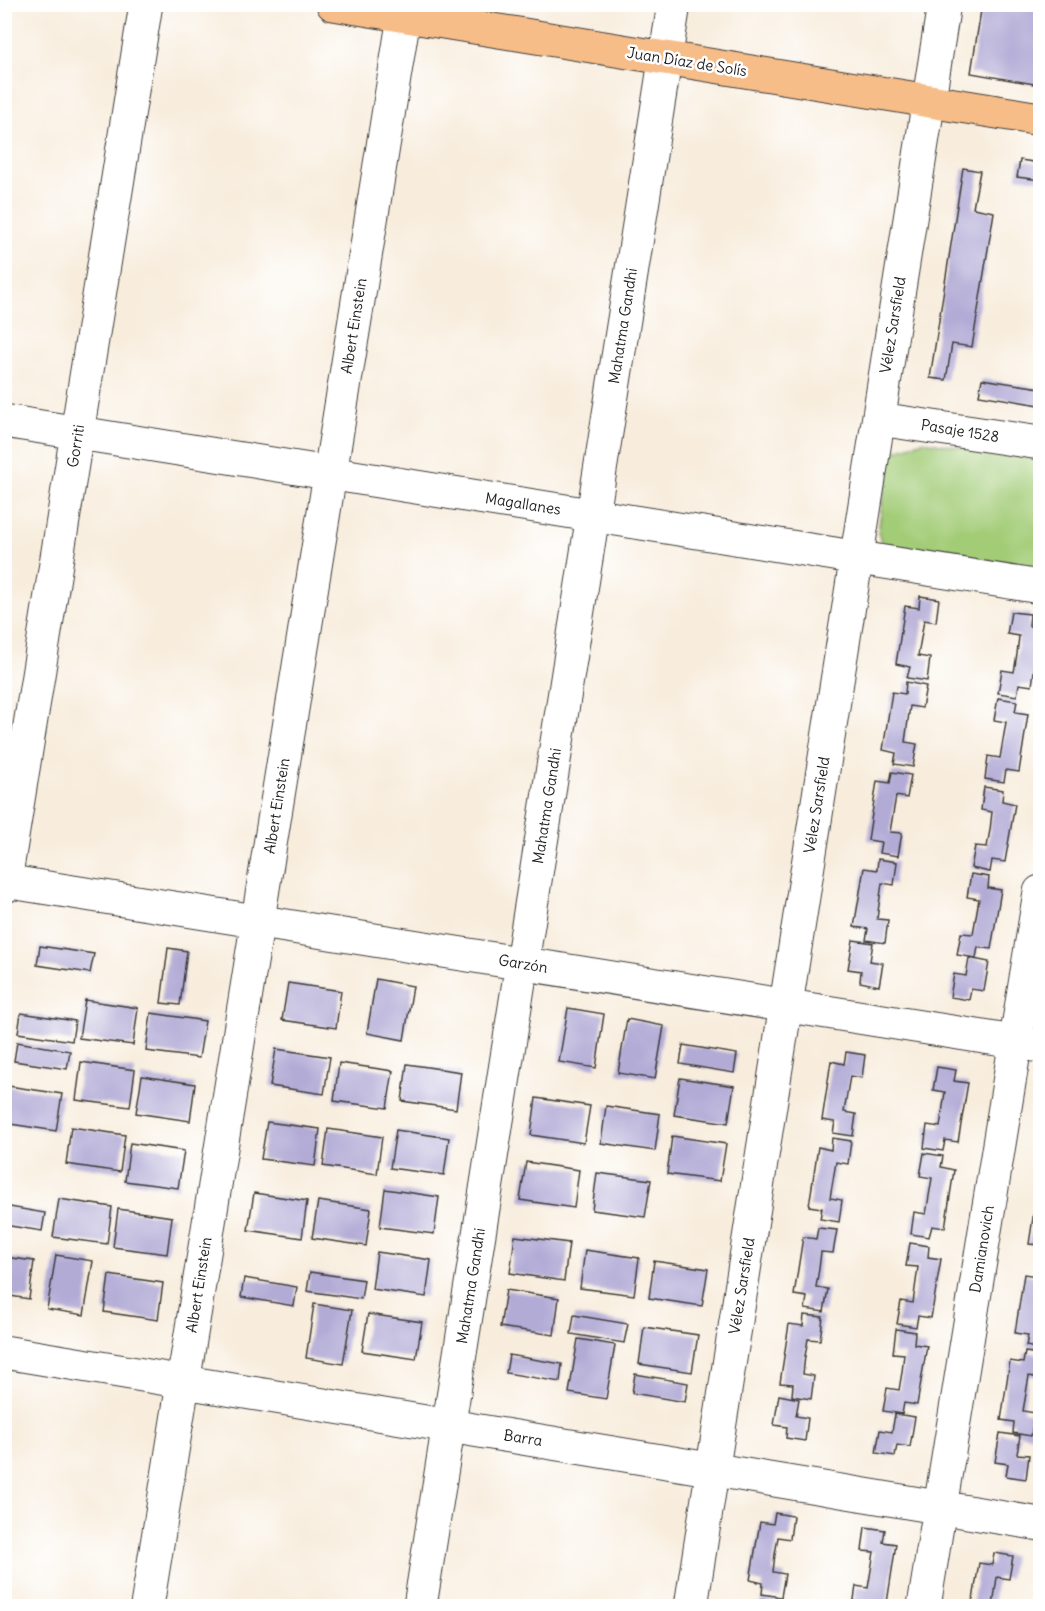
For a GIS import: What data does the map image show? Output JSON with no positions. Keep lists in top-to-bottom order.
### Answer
{
  "streets": {
    "main road": ["Juan Díaz de Solís"],
    "street": [
      "Vélez Sarsfield",
      "Albert Einstein",
      "Mahatma Gandhi",
      "Pasaje 1528",
      "Gorriti",
      "Magallanes",
      "Garzón",
      "Damianovich",
      "Barra"
    ]
  },
  "crossings": [
    ["Juan Díaz de Solís", "Vélez Sarsfield"],
    ["Juan Díaz de Solís", "Albert Einstein"],
    ["Juan Díaz de Solís", "Mahatma Gandhi"],
    ["Vélez Sarsfield", "Pasaje 1528"],
    ["Vélez Sarsfield", "Magallanes"],
    ["Vélez Sarsfield", "Garzón"],
    ["Vélez Sarsfield", "Barra"],
    ["Albert Einstein", "Magallanes"],
    ["Albert Einstein", "Garzón"],
    ["Albert Einstein", "Barra"],
    ["Mahatma Gandhi", "Magallanes"],
    ["Mahatma Gandhi", "Garzón"],
    ["Mahatma Gandhi", "Barra"],
    ["Gorriti", "Magallanes"],
    ["Gorriti", "Garzón"],
    ["Garzón", "Damianovich"],
    ["Damianovich", "Barra"]
  ]
}
